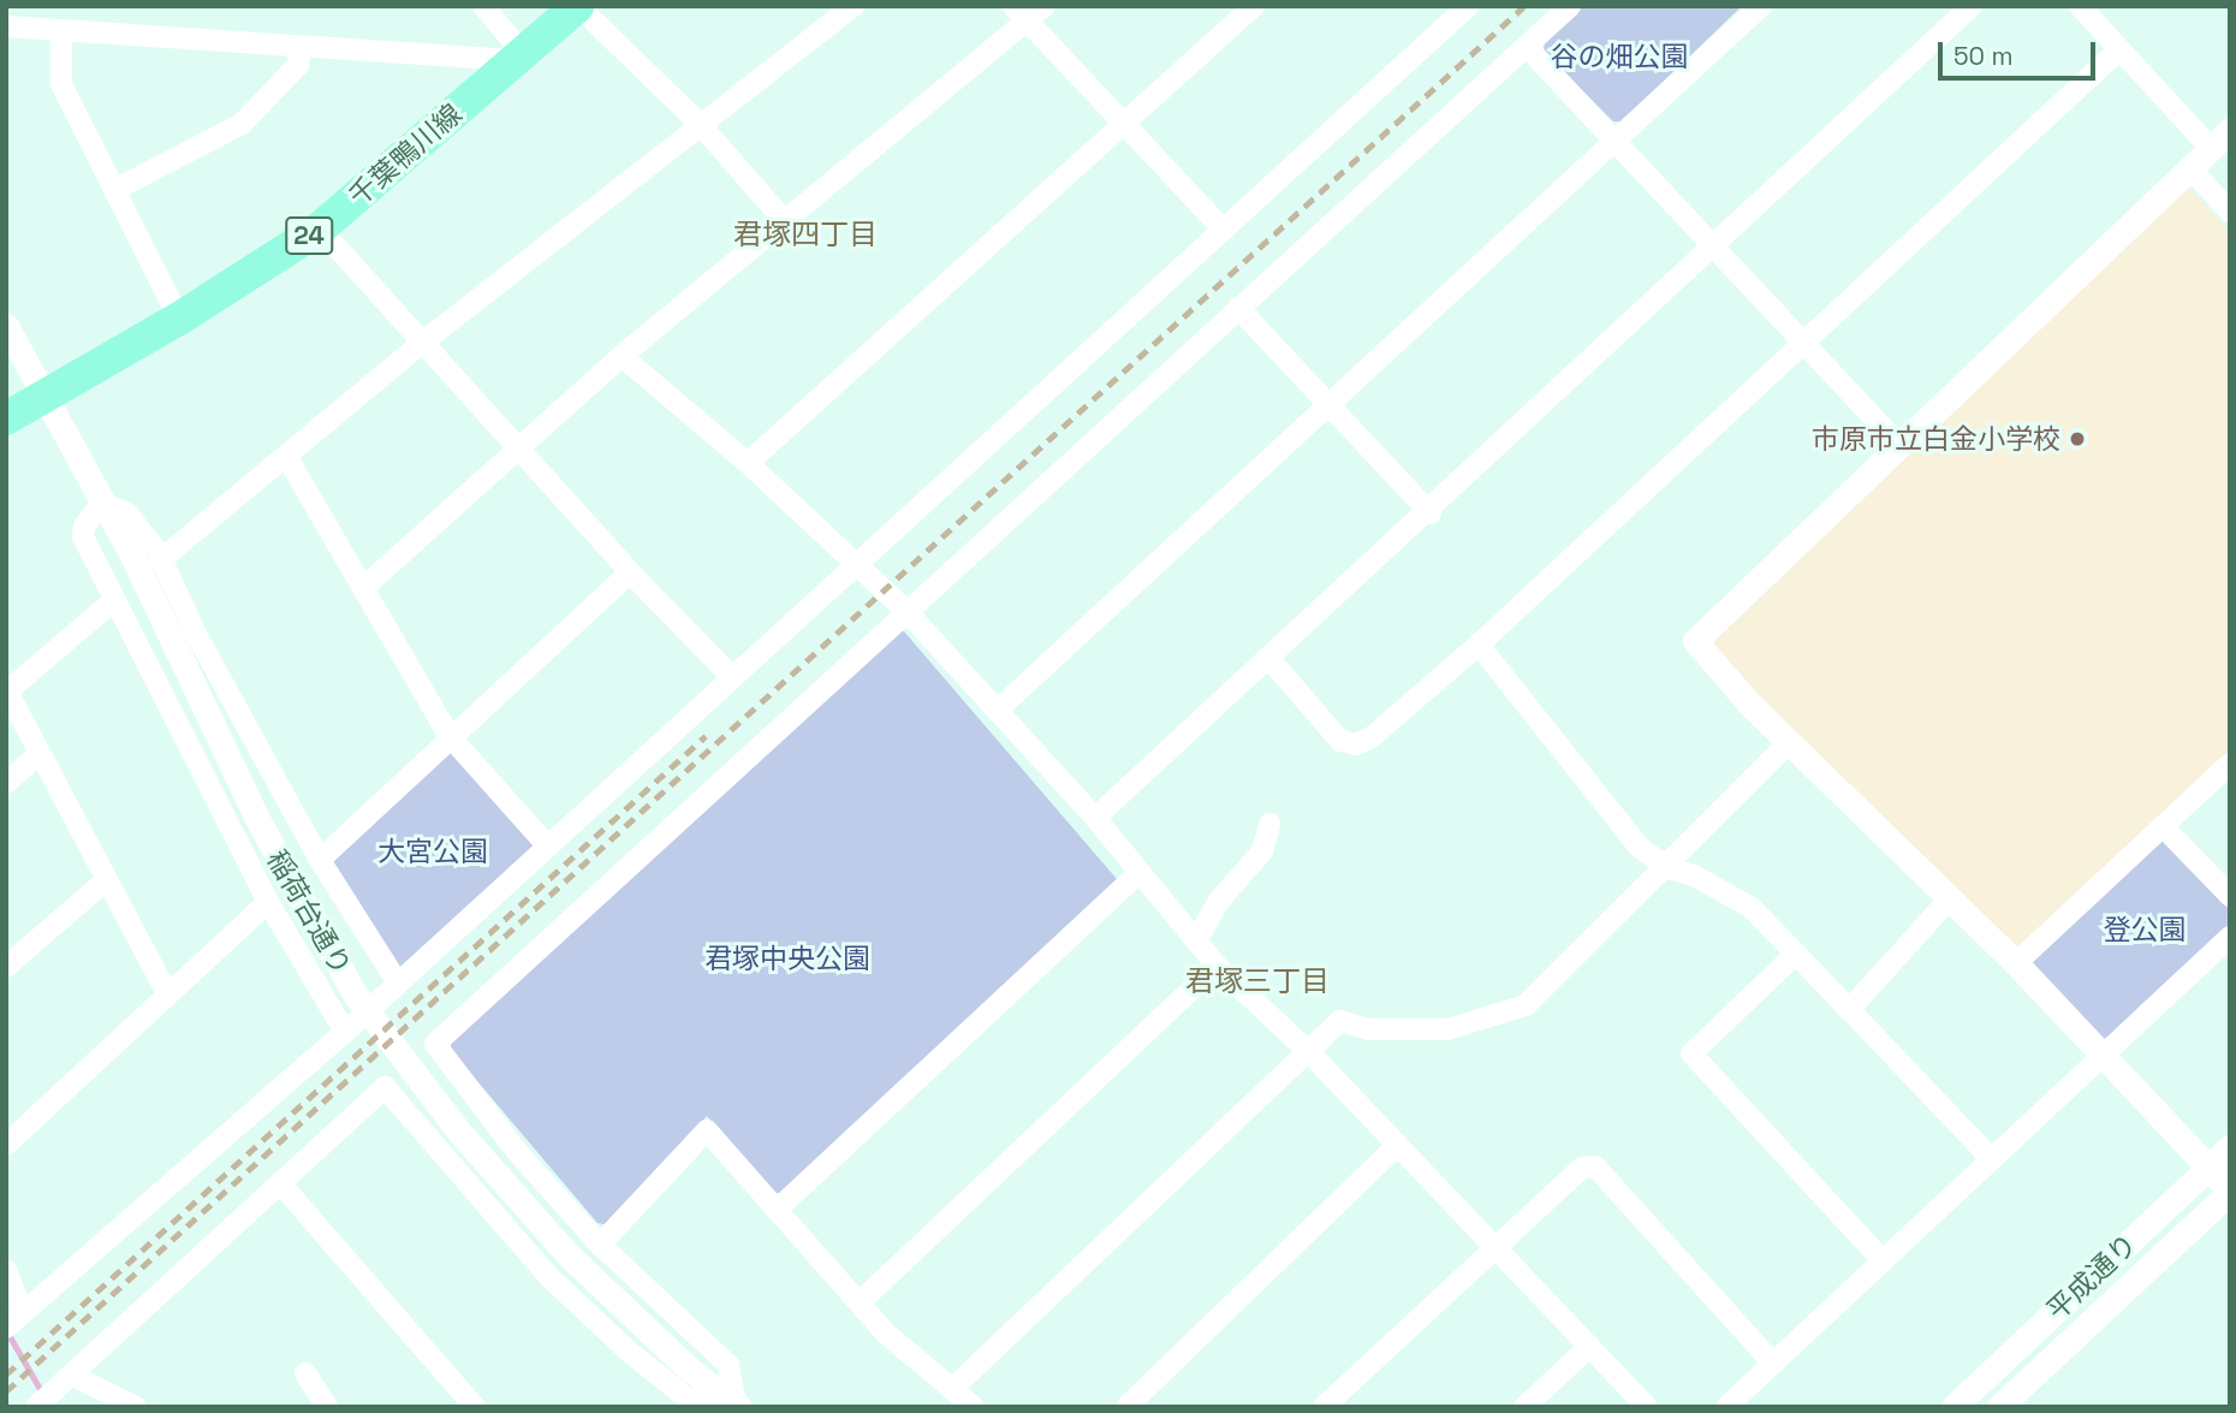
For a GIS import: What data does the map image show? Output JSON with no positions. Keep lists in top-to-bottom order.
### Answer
{
  "streets": {
    "main road": ["千葉鴨川線", "24"],
    "street": ["稲荷台通り", "平成通り"]
  },
  "crossings": [
    ["千葉鴨川線", "稲荷台通り"]
  ],
  "districts": ["君塚四丁目", "君塚三丁目"],
  "parks": [
    "谷の畑公園",
    "大宮公園",
    "登公園",
    "君塚中央公園"
  ],
  "places": ["市原市立白金小学校"],
  "scale_bar": "50 m"
}
